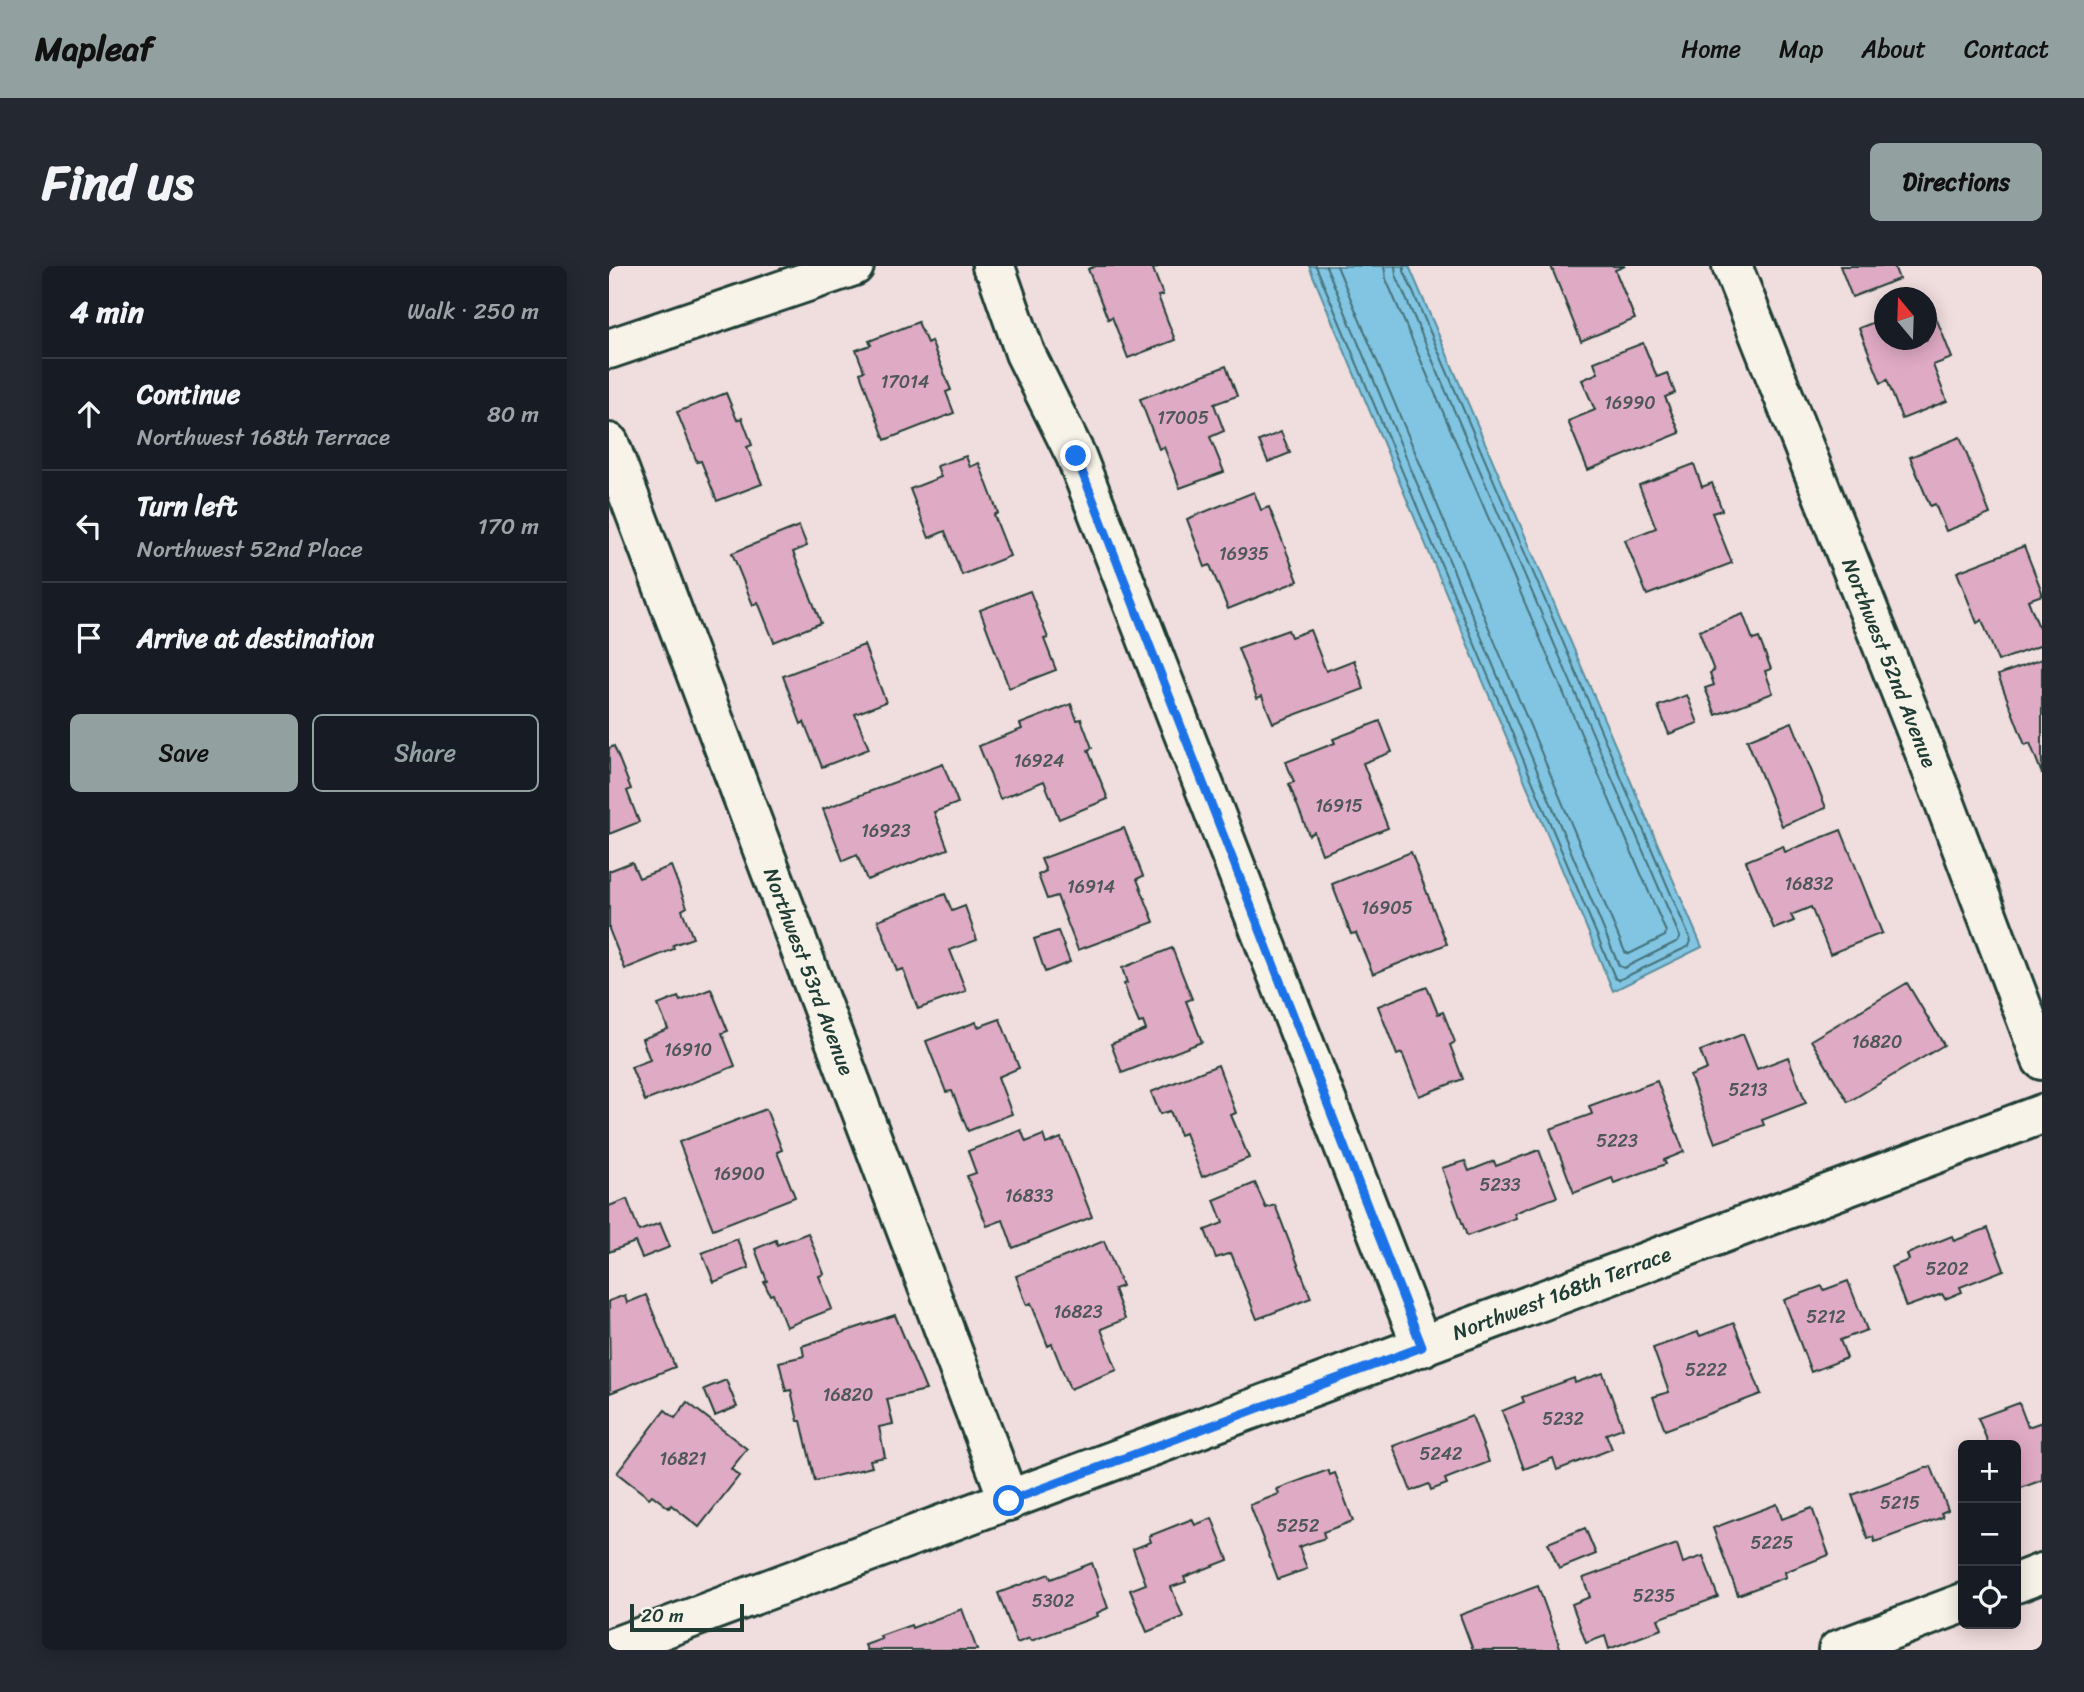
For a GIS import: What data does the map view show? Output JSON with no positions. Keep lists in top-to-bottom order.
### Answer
{
  "streets": {
    "street": ["Northwest 52nd Avenue", "Northwest 53rd Avenue", "Northwest 168th Terrace"]
  },
  "crossings": [
    ["Northwest 53rd Avenue", "Northwest 168th Terrace"]
  ],
  "house_numbers": [
    "17014",
    "16990",
    "17005",
    "16935",
    "16924",
    "16915",
    "16923",
    "16832",
    "16914",
    "16905",
    "16820",
    "16910",
    "5213",
    "5223",
    "16900",
    "5233",
    "16833",
    "5202",
    "16823",
    "5212",
    "5222",
    "16820",
    "5232",
    "5242",
    "16821",
    "5215",
    "5252",
    "5225",
    "5235",
    "5302"
  ],
  "scale_bar": "20 m",
  "north": "top",
  "page": {
    "header": "Mapleaf",
    "nav": [
      "Home",
      "Map",
      "About",
      "Contact"
    ],
    "title": "Find us",
    "buttons": [
      "Directions",
      ["Save", "Share"]
    ],
    "heading": ["4 min", "Walk · 250 m"],
    "list": [
      ["Continue", "Northwest 168th Terrace", "80 m"],
      ["Turn left", "Northwest 52nd Place", "170 m"],
      "Arrive at destination"
    ],
    "map_buttons": ["+", "−"],
    "scale": "20 m"
  }
}
